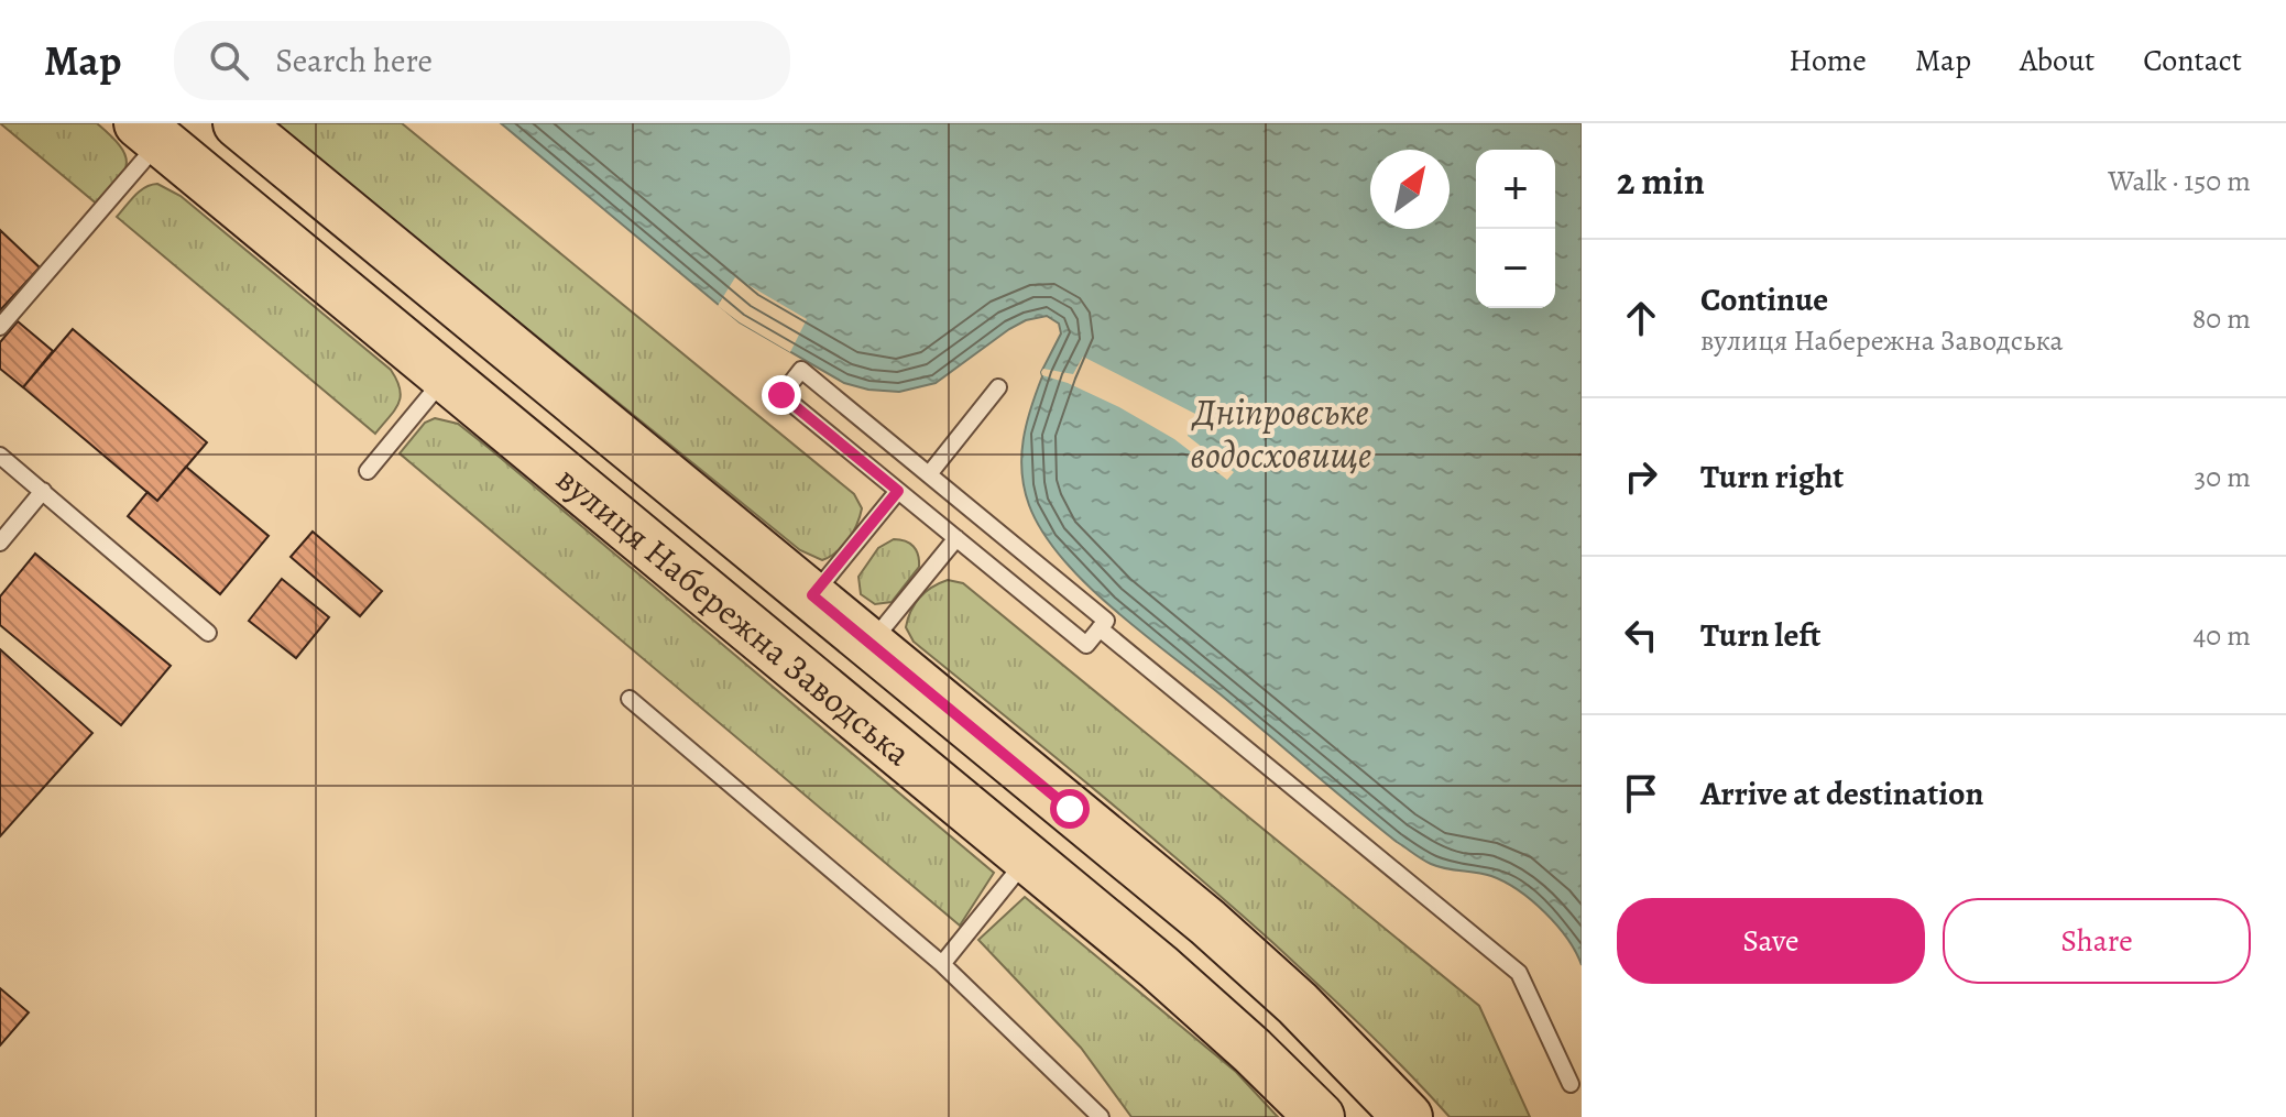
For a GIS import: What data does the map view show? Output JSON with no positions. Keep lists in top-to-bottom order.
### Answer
{
  "streets": {
    "main road": ["вулиця Набережна Заводська"]
  },
  "water": ["Дніпровське водосховище"],
  "north": "top right",
  "page": {
    "header": "Map",
    "search": "Search here",
    "nav": [
      "Home",
      "Map",
      "About",
      "Contact"
    ],
    "heading": ["2 min", "Walk · 150 m"],
    "map_buttons": ["+", "−"],
    "list": [
      ["Continue", "вулиця Набережна Заводська", "80 m"],
      ["Turn right", "30 m"],
      ["Turn left", "40 m"],
      "Arrive at destination"
    ],
    "buttons": ["Save", "Share"]
  }
}
